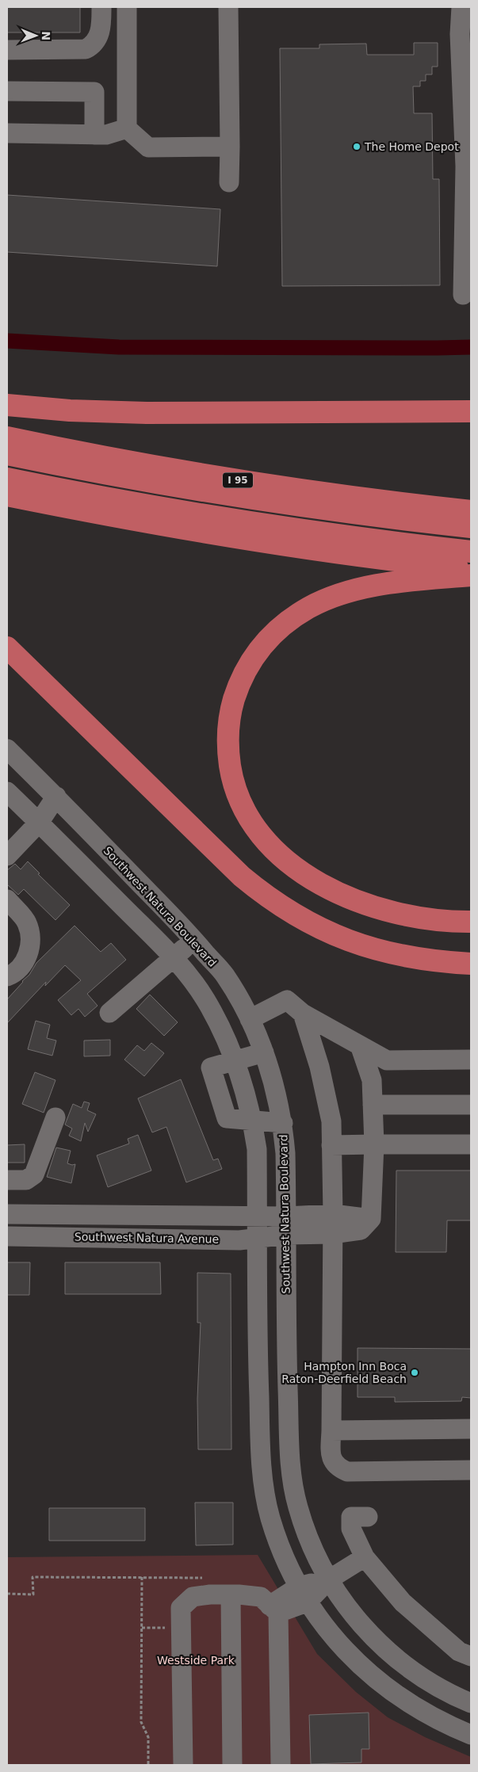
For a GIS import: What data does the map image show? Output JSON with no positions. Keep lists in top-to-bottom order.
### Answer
{
  "streets": {
    "highway": ["I 95"],
    "street": ["Southwest Natura Boulevard", "Southwest Natura Avenue"]
  },
  "crossings": [
    ["Southwest Natura Boulevard", "Southwest Natura Avenue"]
  ],
  "parks": ["Westside Park"],
  "places": ["The Home Depot", "Hampton Inn Boca Raton-Deerfield Beach"],
  "north": "right"
}
